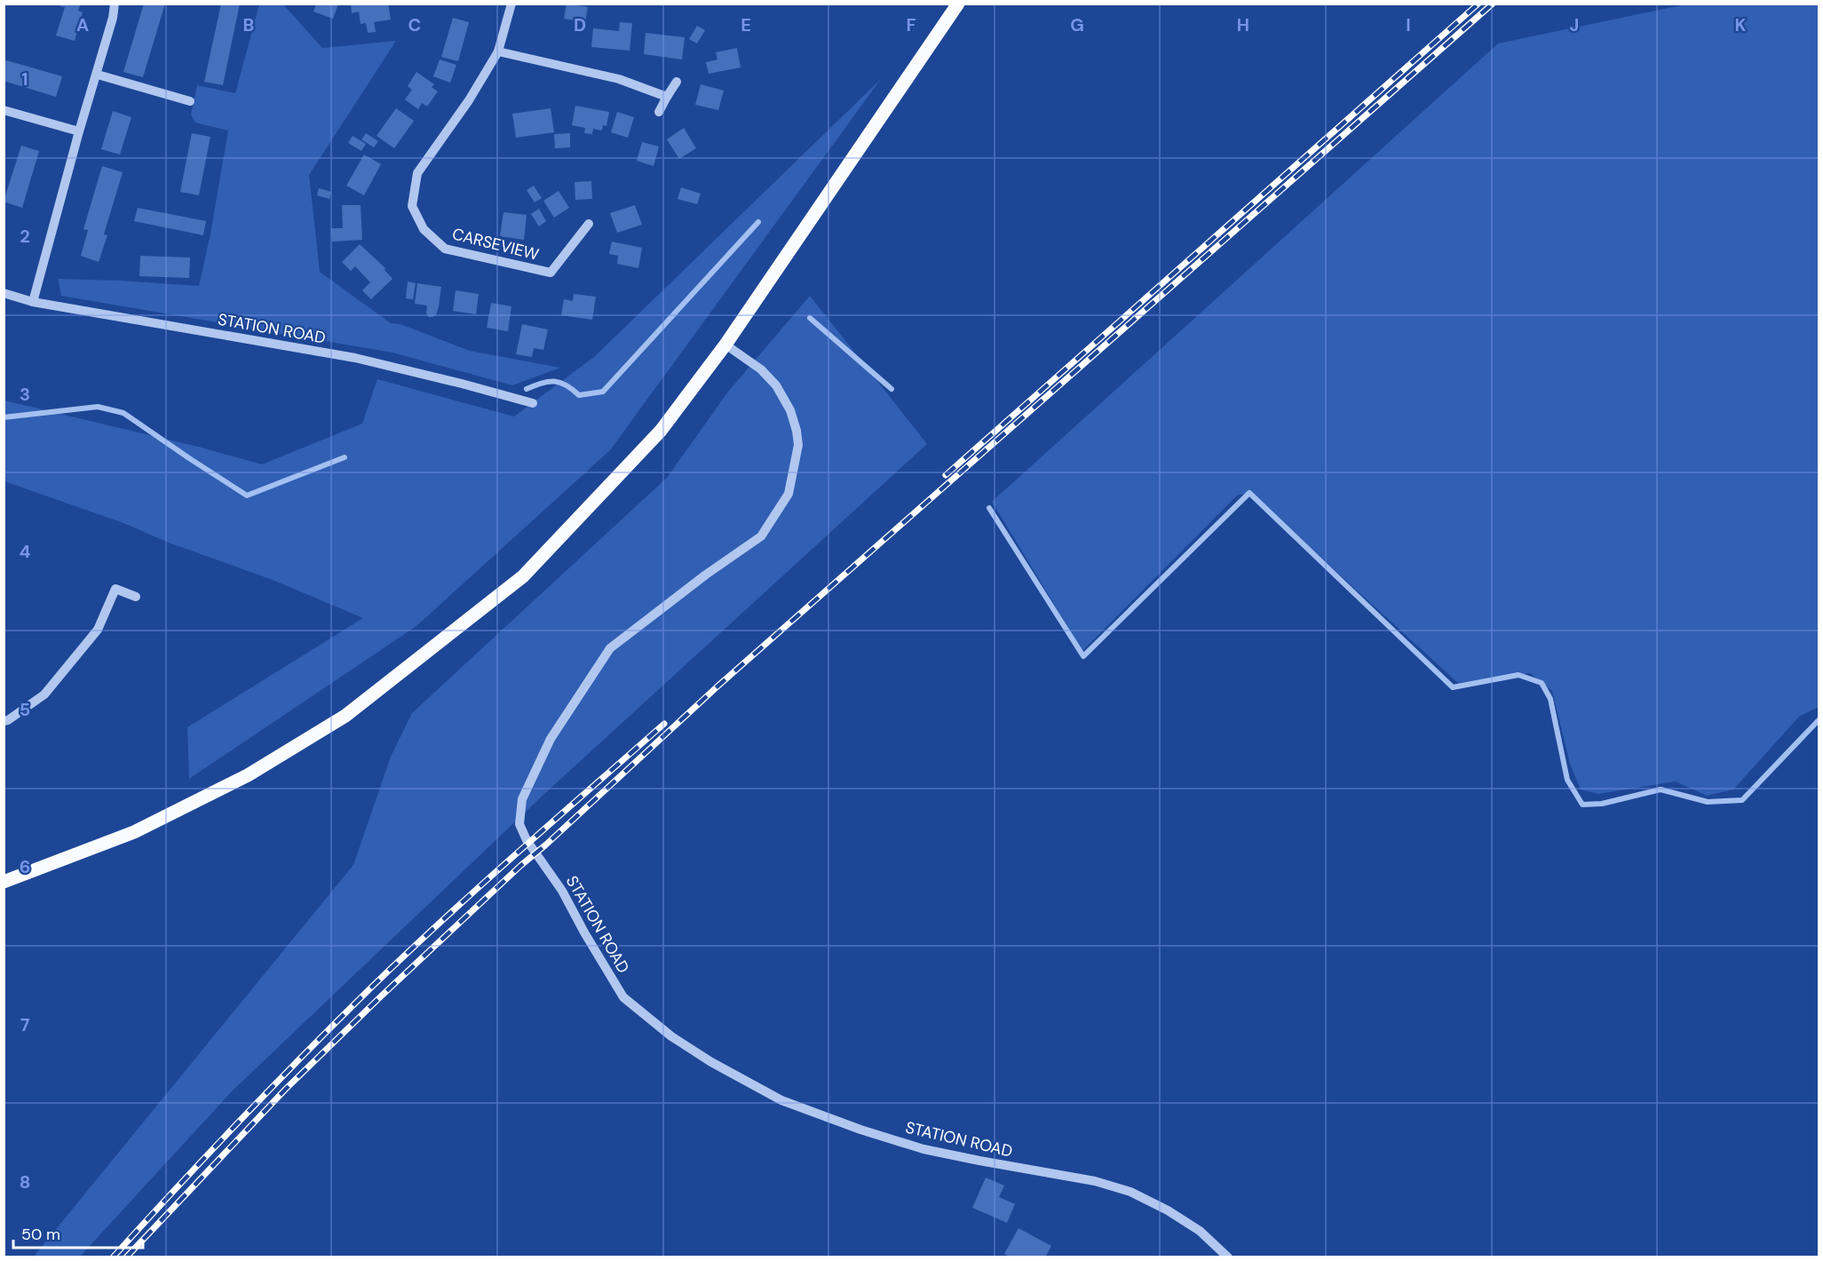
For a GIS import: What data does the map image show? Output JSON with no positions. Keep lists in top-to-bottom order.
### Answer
{
  "streets": {
    "street": ["CARSEVIEW", "STATION ROAD"]
  },
  "scale_bar": "50 m",
  "grid": {
    "columns": [
      "A",
      "B",
      "C",
      "D",
      "E",
      "F",
      "G",
      "H",
      "I",
      "J",
      "K"
    ],
    "rows": [
      "1",
      "2",
      "3",
      "4",
      "5",
      "6",
      "7",
      "8"
    ]
  }
}
